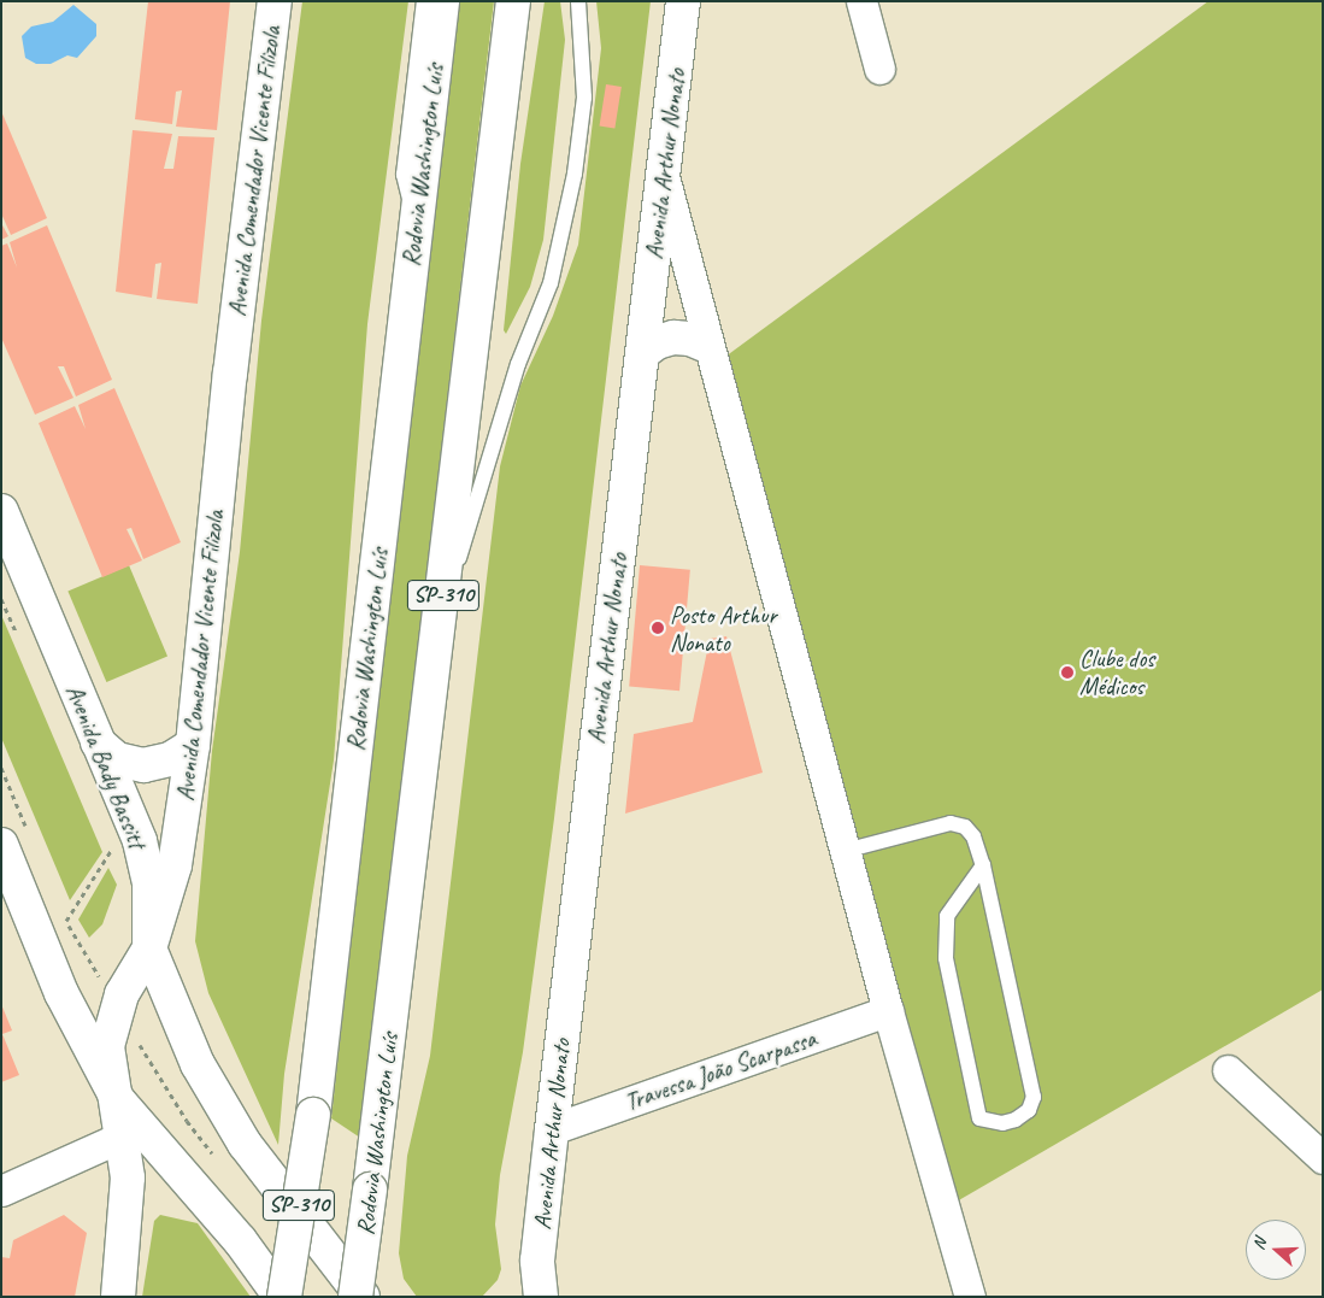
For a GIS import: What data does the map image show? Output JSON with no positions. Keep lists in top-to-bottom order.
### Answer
{
  "streets": {
    "main road": [
      "Avenida Arthur Nonato",
      "Rodovia Washington Luís",
      "Avenida Comendador Vicente Filizola",
      "SP-310",
      "Avenida Bady Bassitt"
    ],
    "street": ["Travessa João Scarpassa"]
  },
  "crossings": [
    ["Avenida Arthur Nonato", "Travessa João Scarpassa"],
    ["Avenida Comendador Vicente Filizola", "Avenida Bady Bassitt"]
  ],
  "places": ["Posto Arthur Nonato", "Clube dos Médicos"],
  "north": "left"
}
